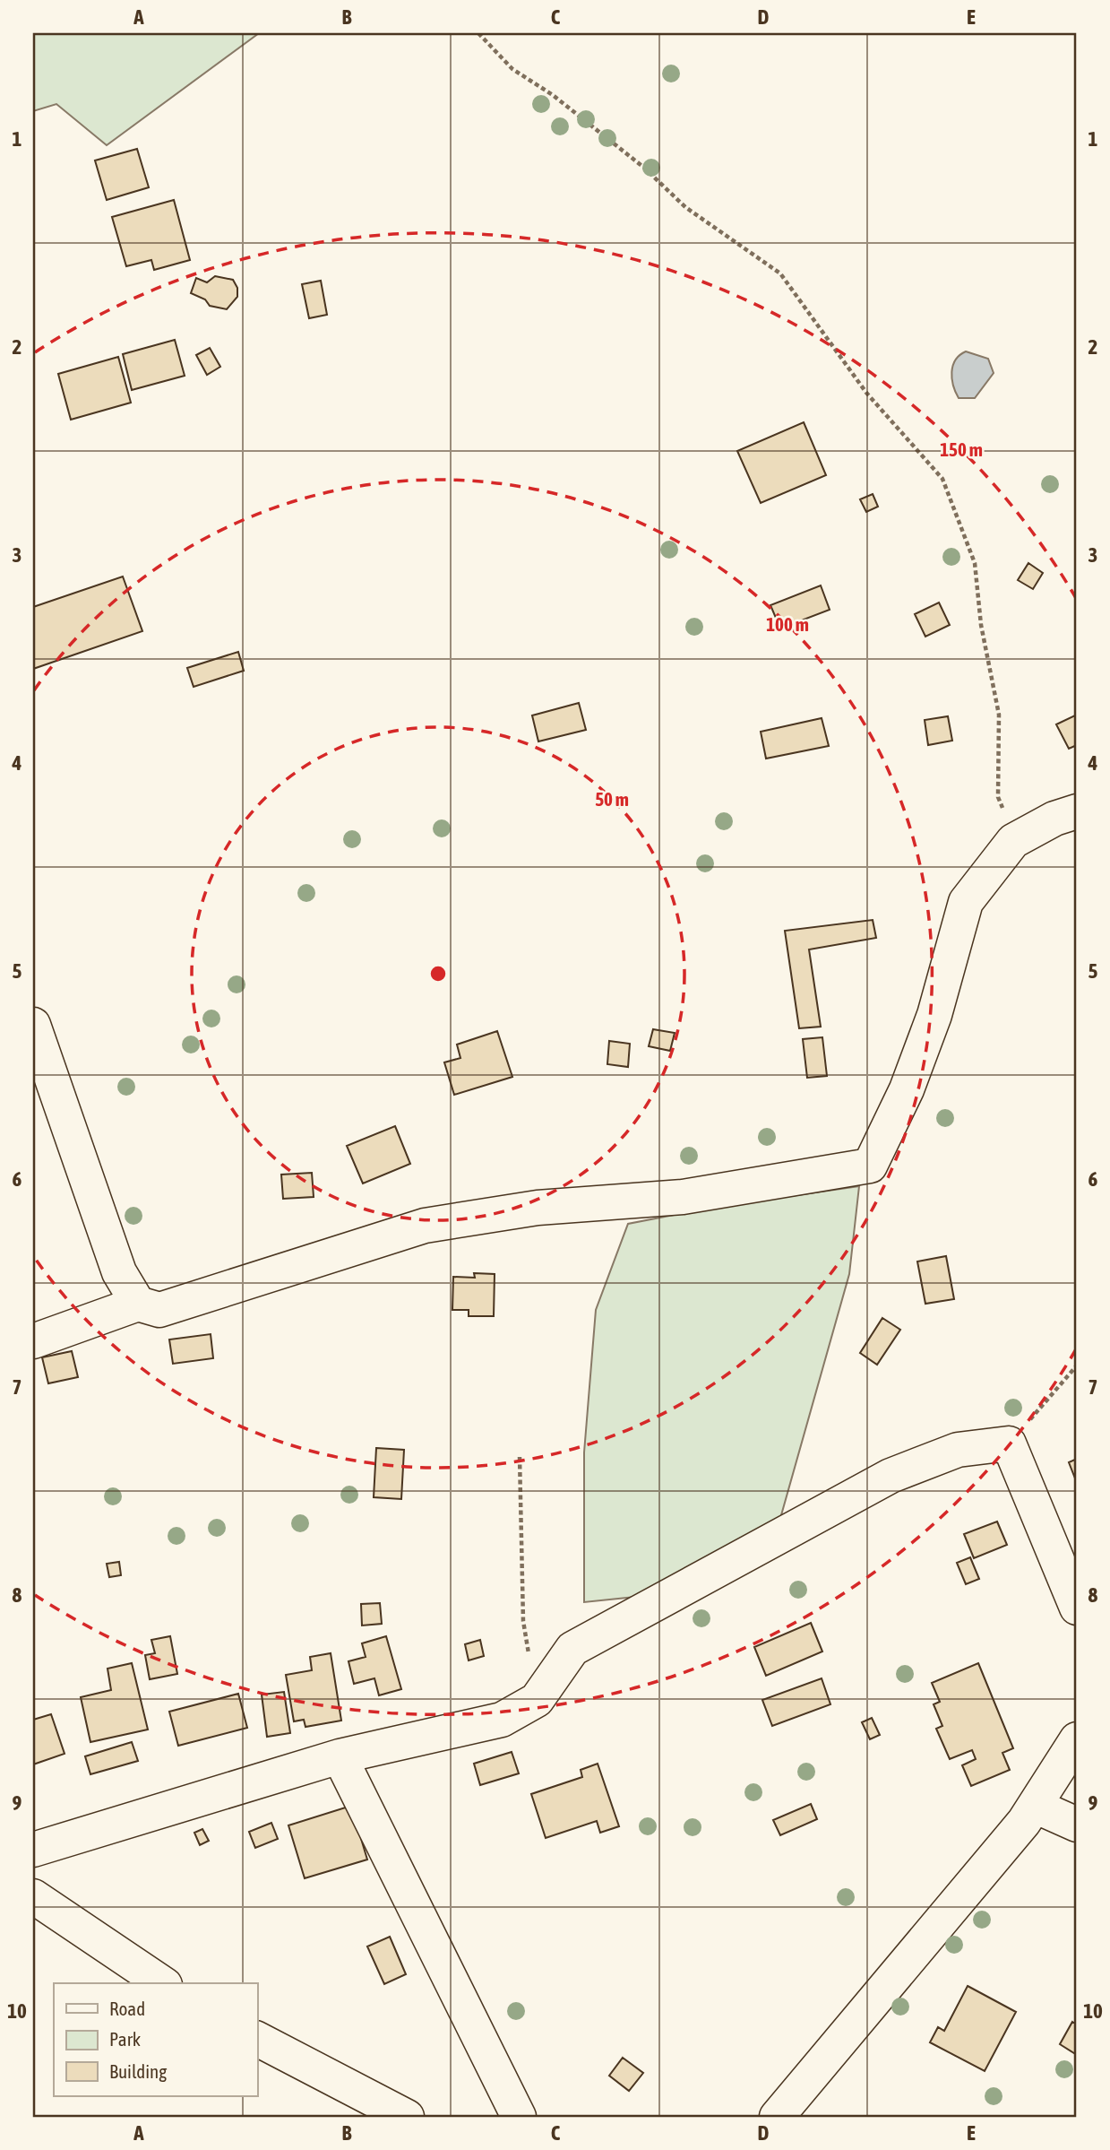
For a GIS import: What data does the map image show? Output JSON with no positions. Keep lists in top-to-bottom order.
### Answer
{
  "legend": ["Road", "Park", "Building"],
  "grid": {
    "columns": [
      "A",
      "B",
      "C",
      "D",
      "E"
    ],
    "rows": [
      "1",
      "2",
      "3",
      "4",
      "5",
      "6",
      "7",
      "8",
      "9",
      "10"
    ]
  },
  "rings": ["150 m", "100 m", "50 m"]
}
